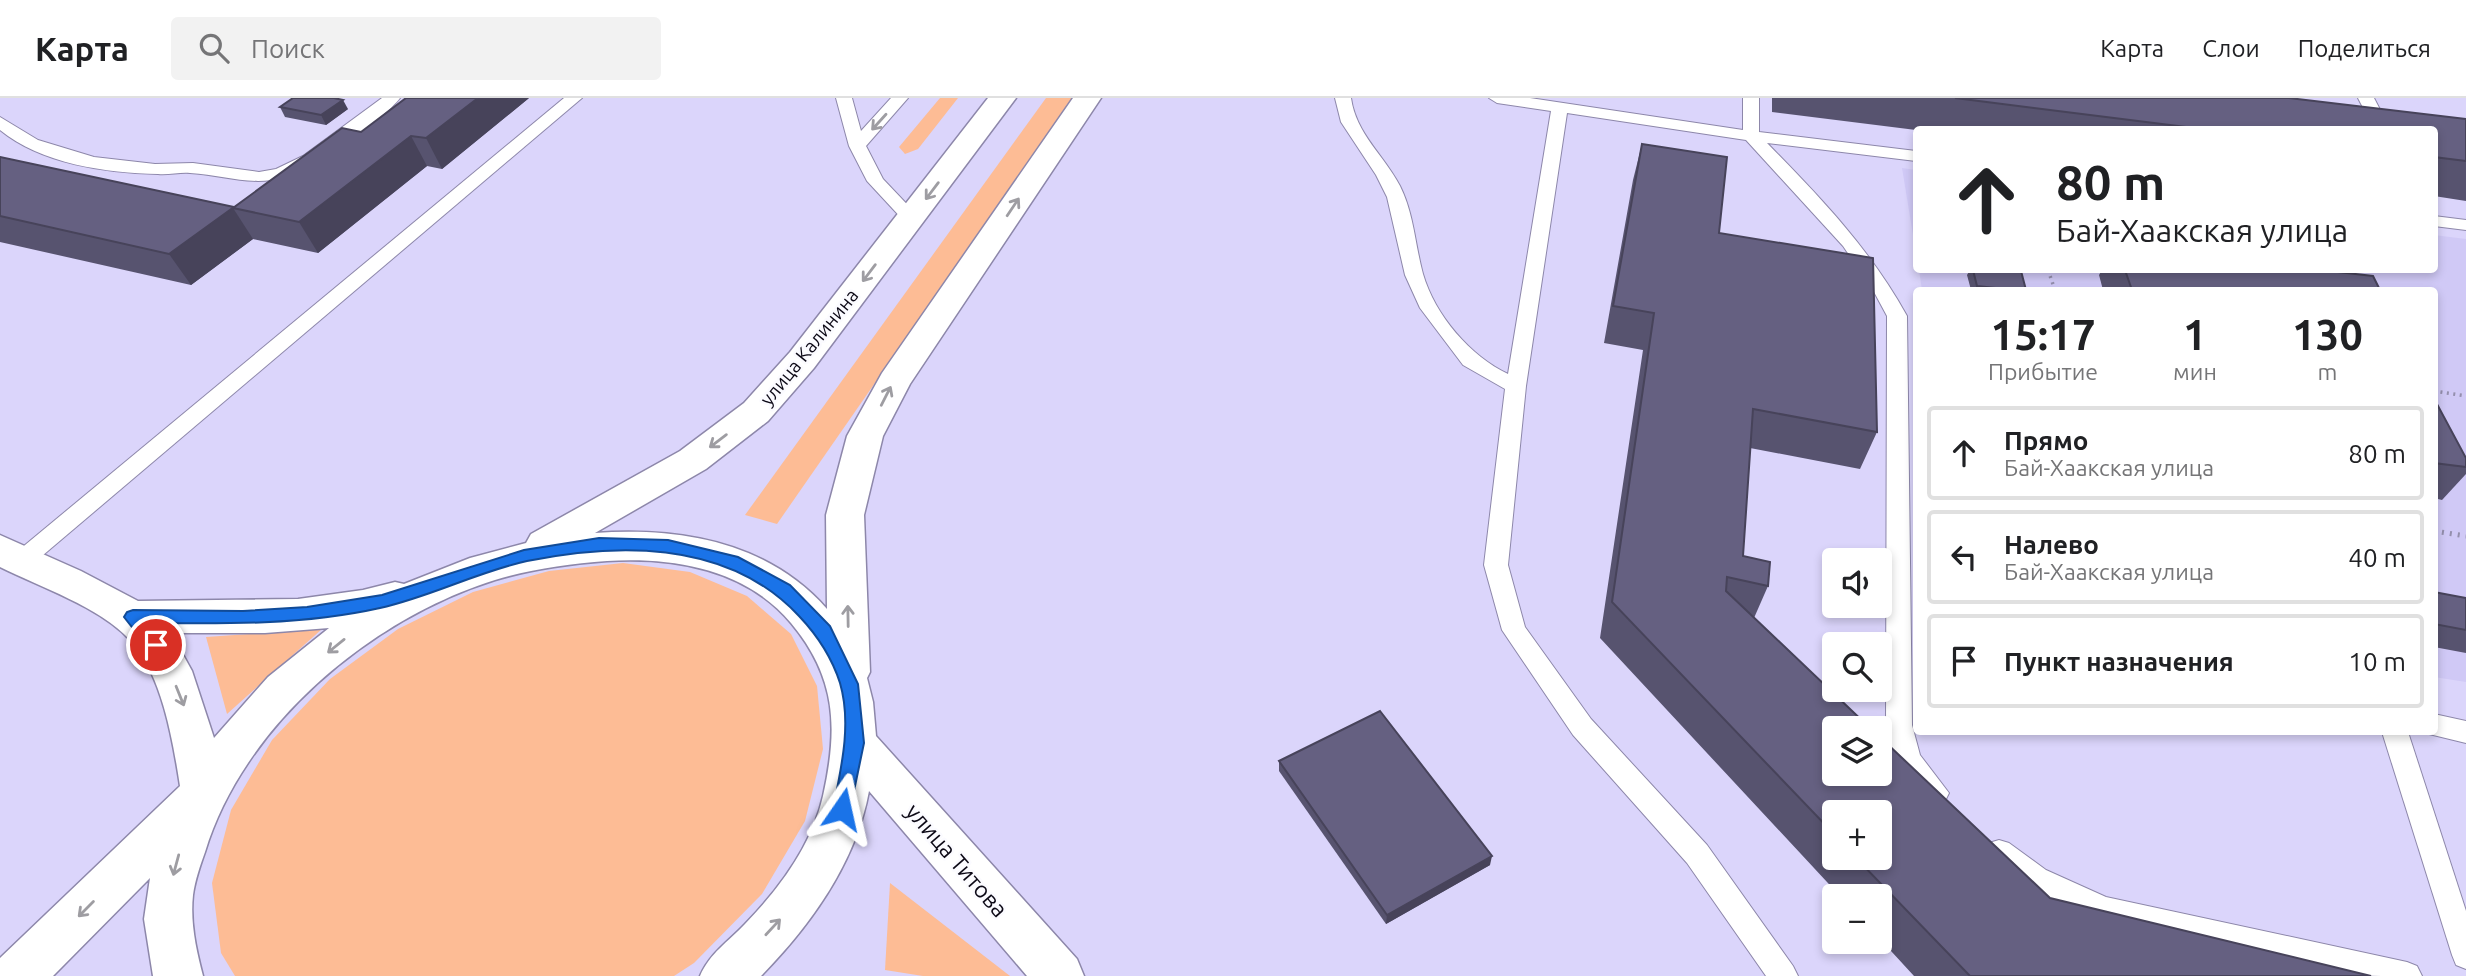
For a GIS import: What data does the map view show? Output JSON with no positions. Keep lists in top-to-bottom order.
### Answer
{
  "streets": {
    "main road": ["улица Калинина", "улица Титова"]
  },
  "one_way": ["улица Калинина"],
  "page": {
    "header": "Карта",
    "search": "Поиск",
    "nav": ["Карта", "Слои", "Поделиться"],
    "turn": ["80 m", "Бай-Хаакская улица"],
    "eta": [
      "15:17",
      "Прибытие",
      "1",
      "мин",
      "130",
      "m"
    ],
    "list": [
      {
        "name": "Прямо",
        "note": "Бай-Хаакская улица",
        "value": "80 m"
      },
      {
        "name": "Налево",
        "note": "Бай-Хаакская улица",
        "value": "40 m"
      },
      {
        "name": "Пункт назначения",
        "value": "10 m"
      }
    ],
    "map_buttons": ["+", "−"]
  }
}
